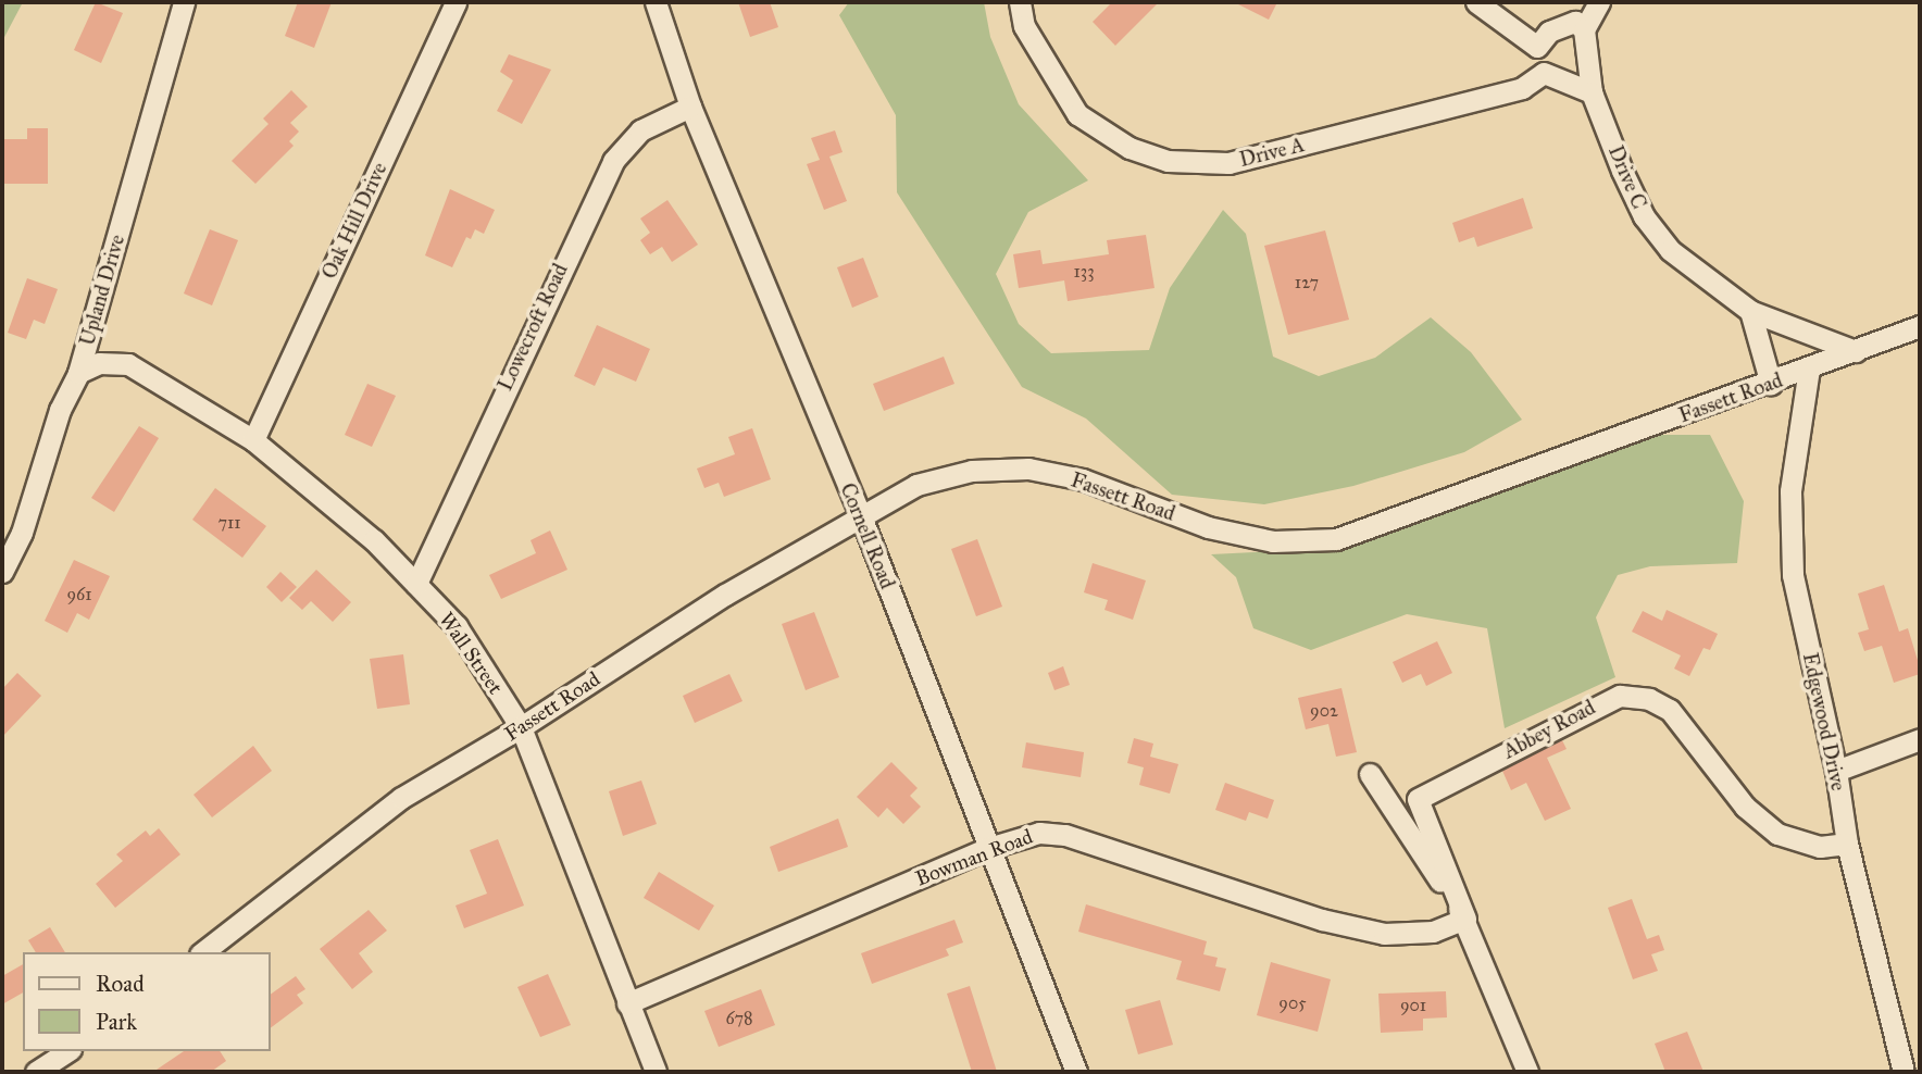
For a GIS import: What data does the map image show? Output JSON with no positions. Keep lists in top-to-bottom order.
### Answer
{
  "streets": {
    "street": [
      "Drive A",
      "Drive C",
      "Oak Hill Drive",
      "Upland Drive",
      "Lowecroft Road",
      "Fassett Road",
      "Cornell Road",
      "Wall Street",
      "Edgewood Drive",
      "Abbey Road",
      "Bowman Road"
    ]
  },
  "crossings": [
    ["Drive C", "Fassett Road"],
    ["Oak Hill Drive", "Wall Street"],
    ["Upland Drive", "Wall Street"],
    ["Lowecroft Road", "Cornell Road"],
    ["Lowecroft Road", "Wall Street"],
    ["Fassett Road", "Cornell Road"],
    ["Fassett Road", "Wall Street"],
    ["Fassett Road", "Edgewood Drive"],
    ["Cornell Road", "Bowman Road"],
    ["Wall Street", "Bowman Road"],
    ["Edgewood Drive", "Abbey Road"],
    ["Abbey Road", "Bowman Road"]
  ],
  "house_numbers": [
    "133",
    "127",
    "711",
    "961",
    "902",
    "905",
    "901",
    "678"
  ],
  "legend": ["Road", "Park"]
}
